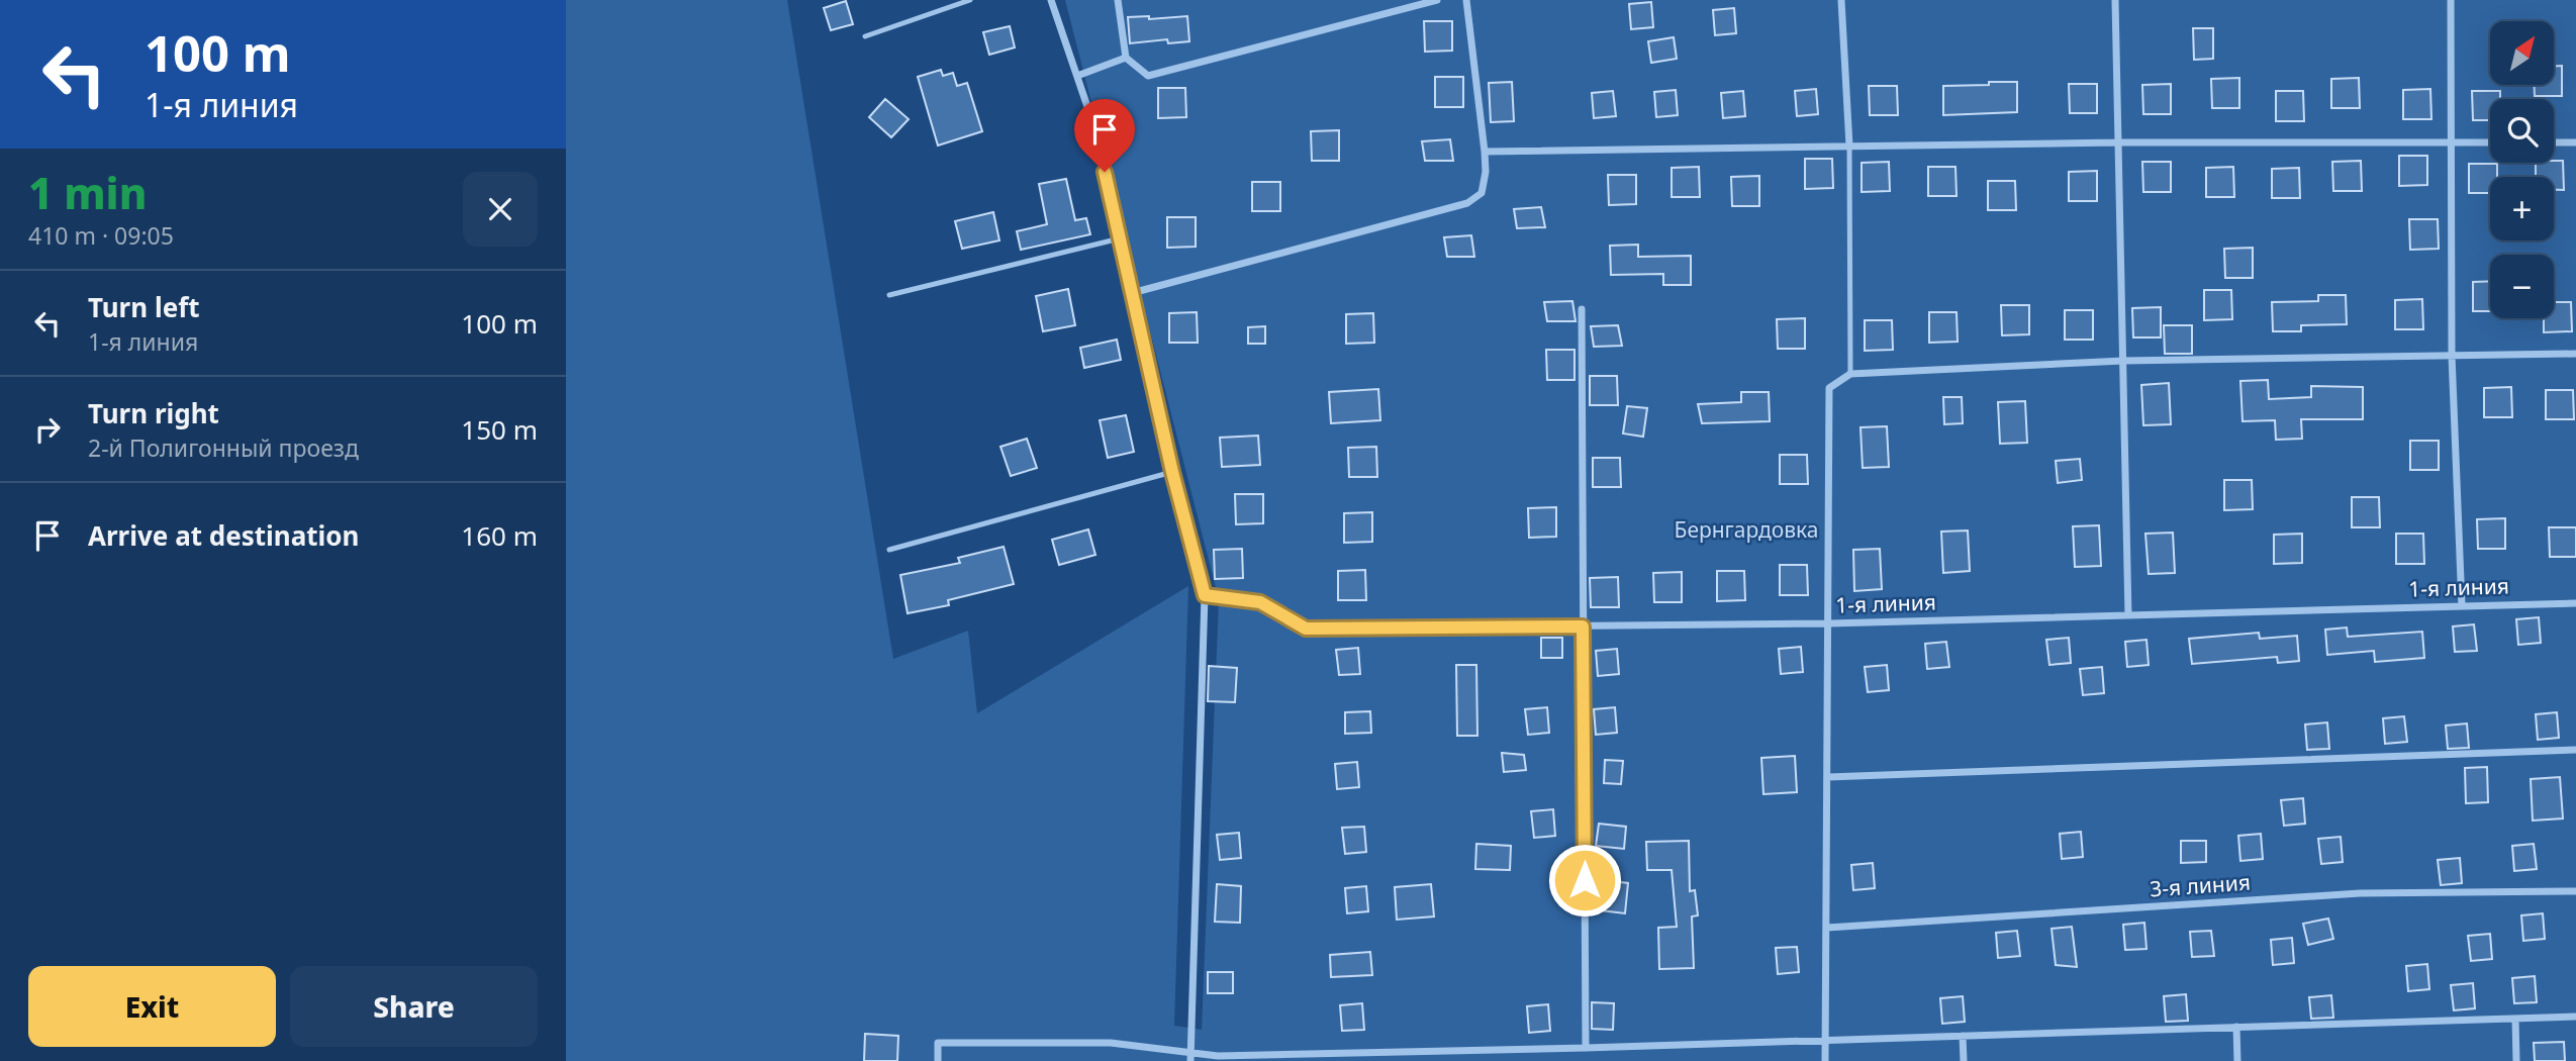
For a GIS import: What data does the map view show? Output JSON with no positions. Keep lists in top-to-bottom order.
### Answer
{
  "streets": {
    "street": ["1-я линия", "3-я линия"]
  },
  "parks": ["Бернгардовка"],
  "north": "top right",
  "page": {
    "turn": ["100 m", "1-я линия"],
    "map_buttons": ["+", "−"],
    "heading": ["1 min", "410 m · 09:05"],
    "list": [
      {
        "name": "Turn left",
        "note": "1-я линия",
        "value": "100 m"
      },
      {
        "name": "Turn right",
        "note": "2-й Полигонный проезд",
        "value": "150 m"
      },
      {
        "name": "Arrive at destination",
        "value": "160 m"
      }
    ],
    "buttons": ["Exit", "Share"]
  }
}
